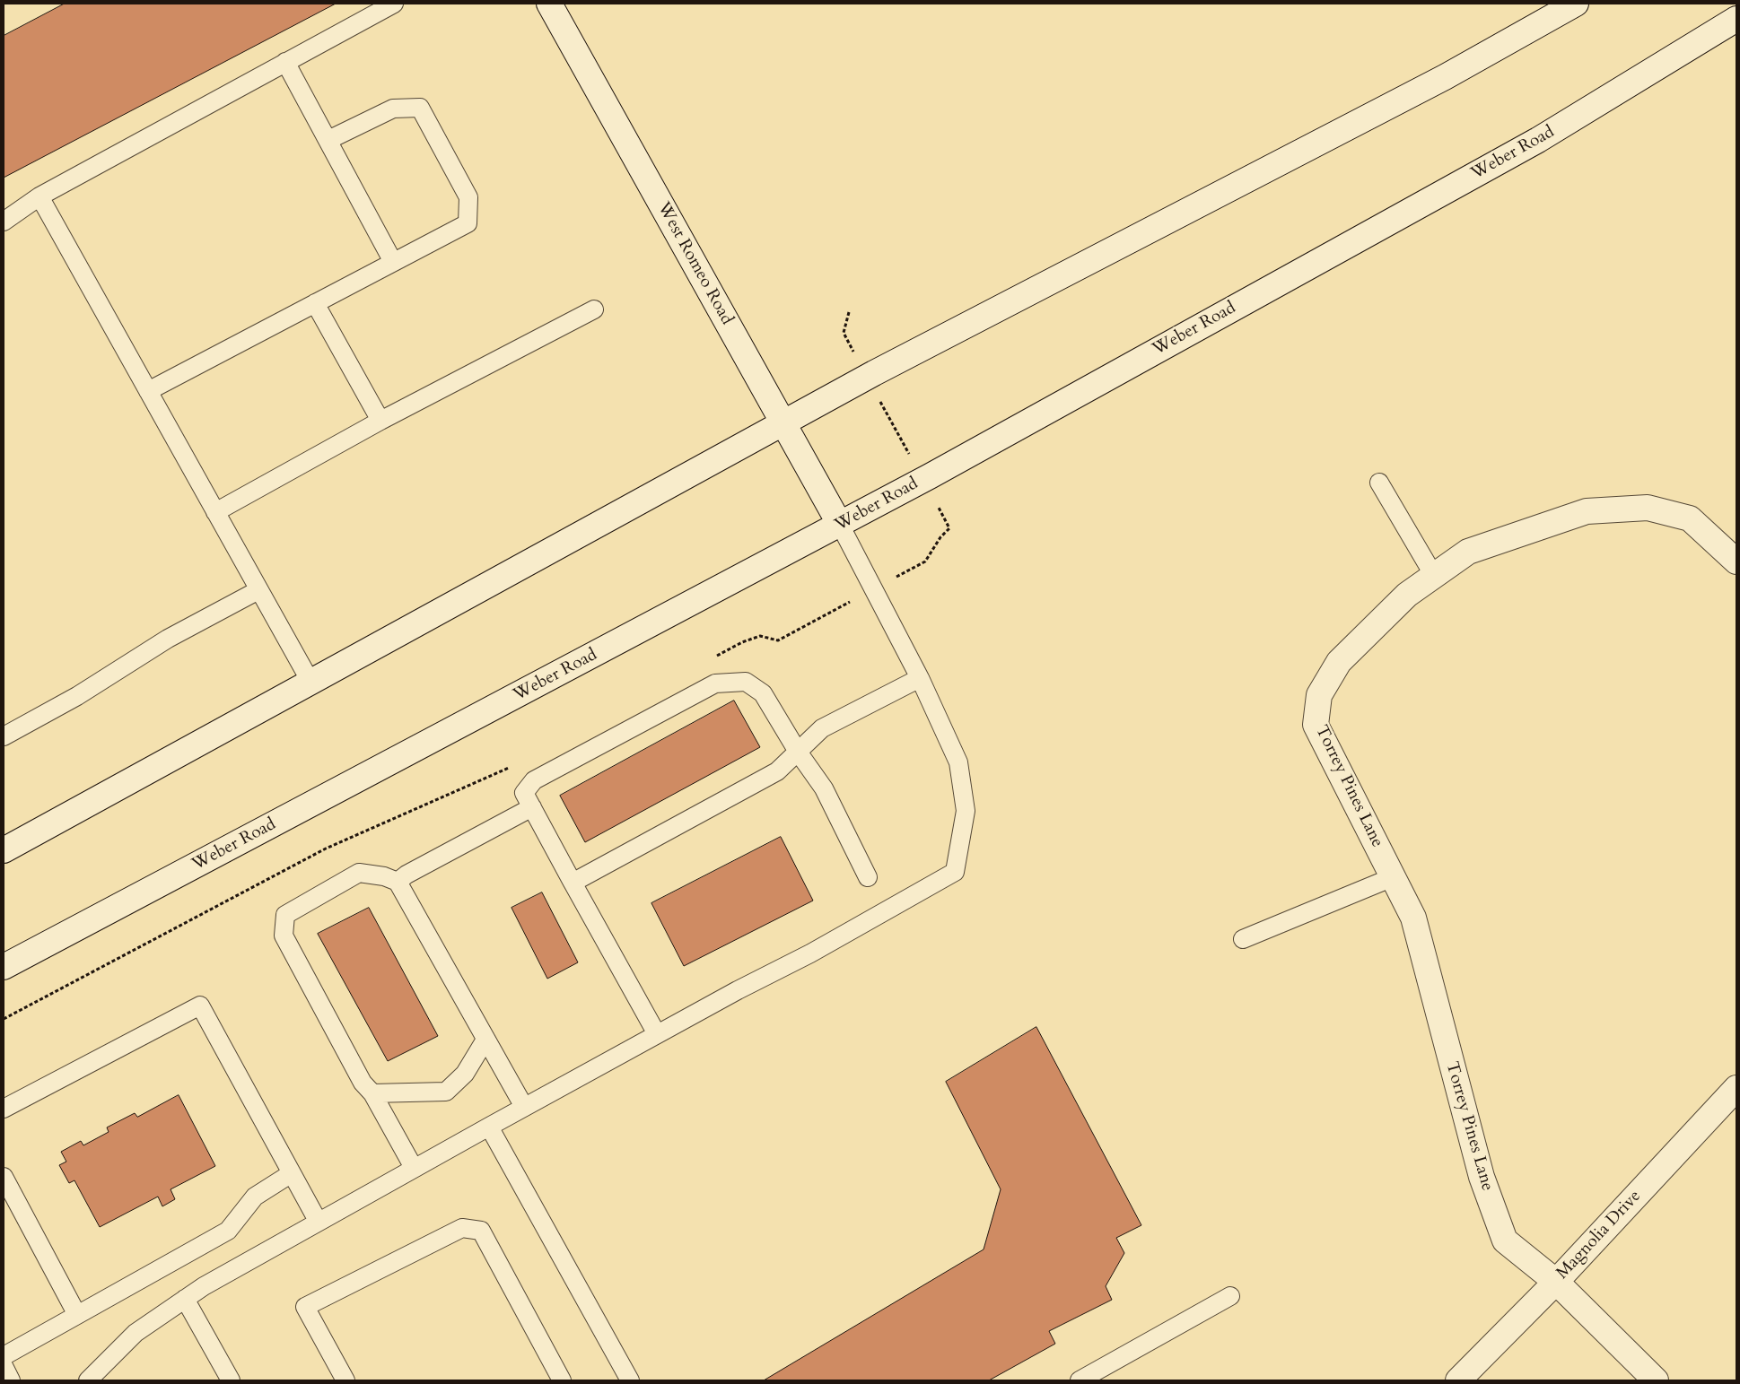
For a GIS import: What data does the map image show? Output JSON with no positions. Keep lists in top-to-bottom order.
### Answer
{
  "streets": {
    "main road": [
      "Weber Road",
      "West Romeo Road",
      "Torrey Pines Lane",
      "Magnolia Drive"
    ]
  },
  "crossings": [
    ["Weber Road", "West Romeo Road"],
    ["Torrey Pines Lane", "Magnolia Drive"]
  ]
}
